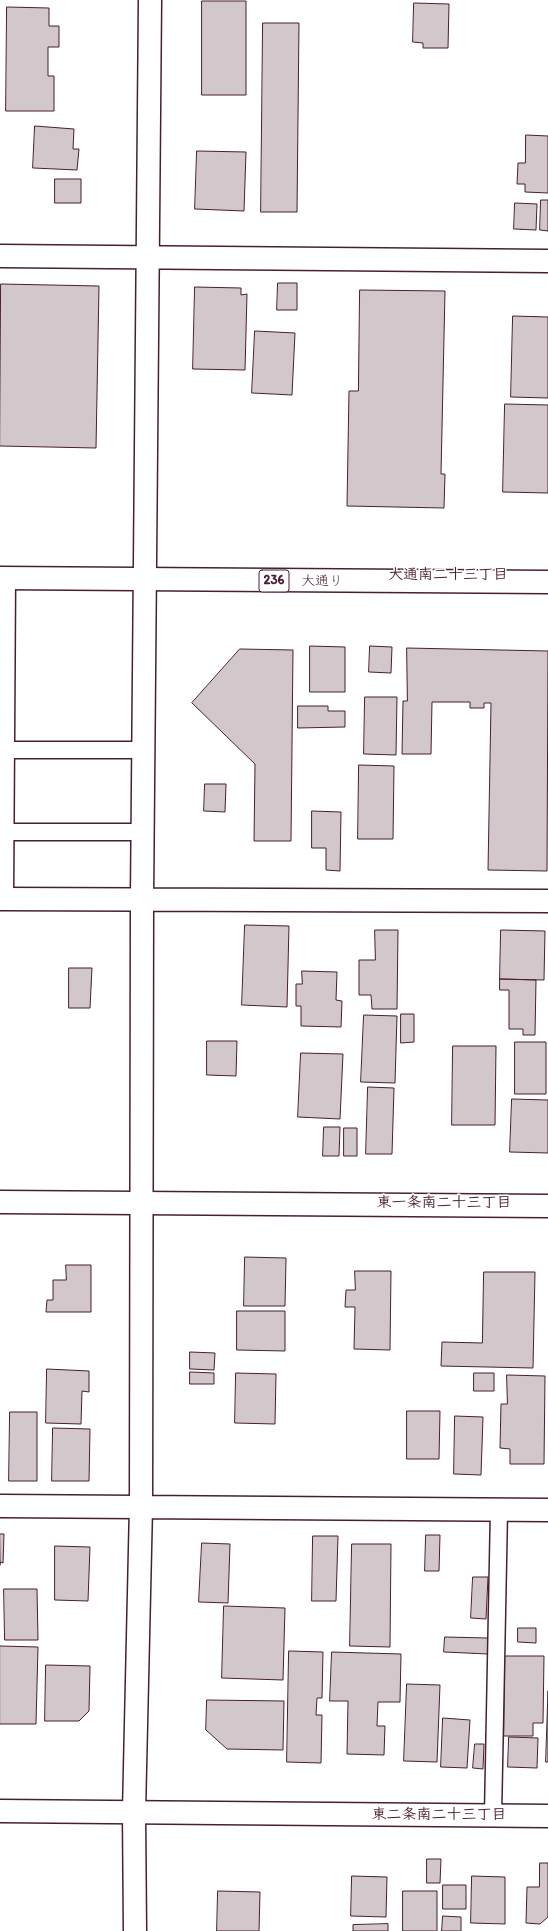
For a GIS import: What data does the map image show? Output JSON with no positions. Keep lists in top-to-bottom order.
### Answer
{
  "streets": {
    "main road": ["236", "大通り"]
  },
  "districts": ["大通南二十三丁目", "東一条南二十三丁目", "東二条南二十三丁目"]
}
